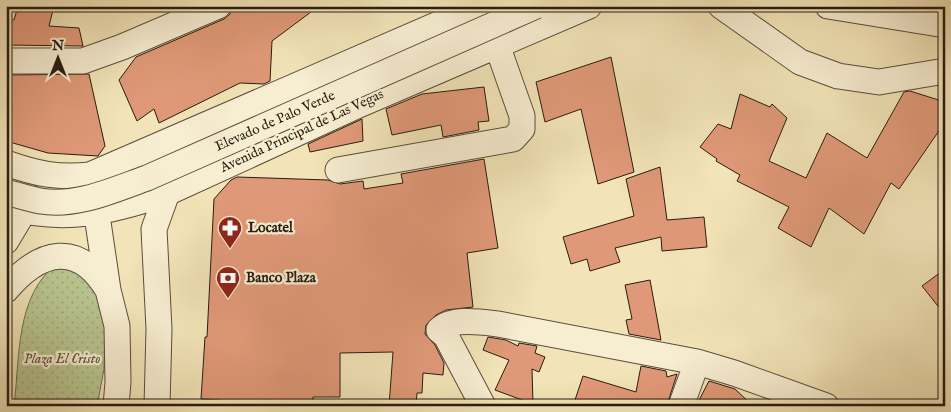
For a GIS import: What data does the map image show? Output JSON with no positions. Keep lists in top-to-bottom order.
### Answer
{
  "streets": {
    "street": ["Elevado de Palo Verde", "Avenida Principal de Las Vegas"]
  },
  "parks": ["Plaza El Cristo"],
  "places": {
    "pharmacy": ["Locatel"],
    "bank": ["Banco Plaza"]
  },
  "north": "top"
}
